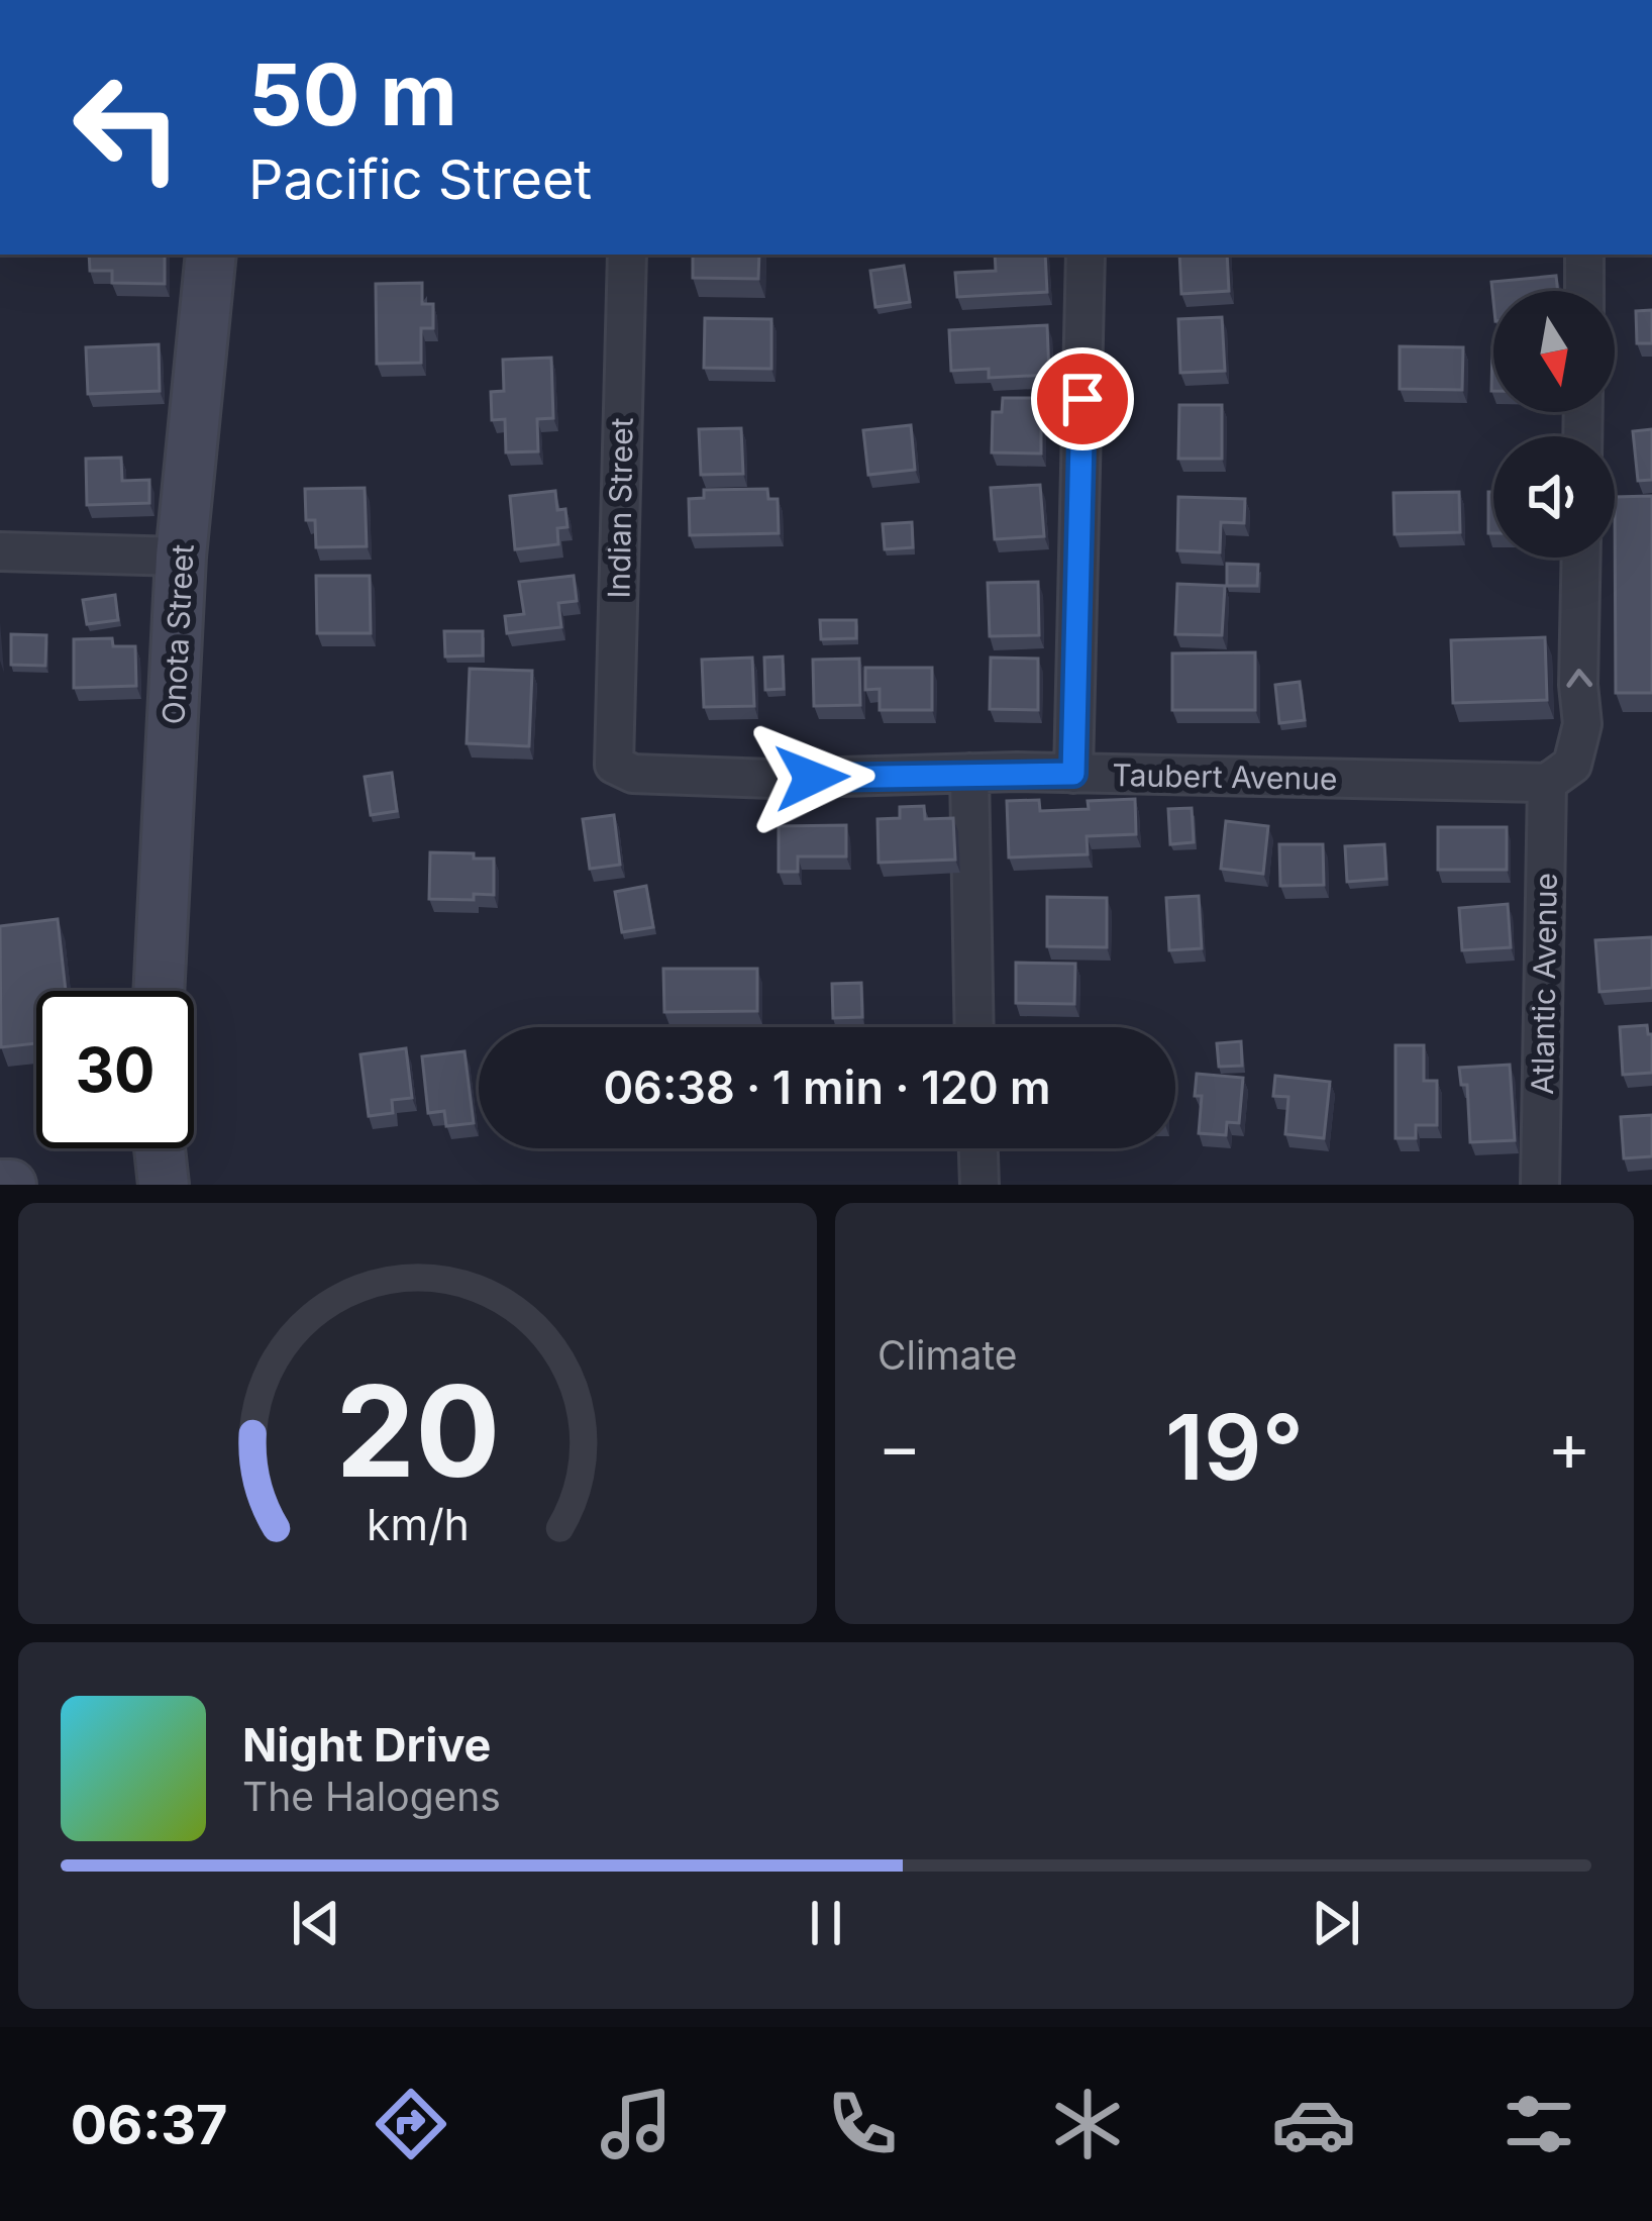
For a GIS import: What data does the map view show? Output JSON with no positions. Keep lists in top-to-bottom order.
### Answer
{
  "streets": {
    "street": [
      "Indian Street",
      "Onota Street",
      "Taubert Avenue",
      "Atlantic Avenue"
    ]
  },
  "crossings": [
    ["Indian Street", "Taubert Avenue"],
    ["Taubert Avenue", "Atlantic Avenue"]
  ],
  "north": "bottom",
  "page": {
    "turn": ["50 m", "Pacific Street"],
    "limit": "30",
    "trip": "06:38 · 1 min · 120 m",
    "tile": "Climate",
    "heat": ["−", "19°", "+"],
    "song": ["Night Drive", "The Halogens"],
    "tabs": "06:37",
    "gauge": ["20", "km/h"]
  }
}
